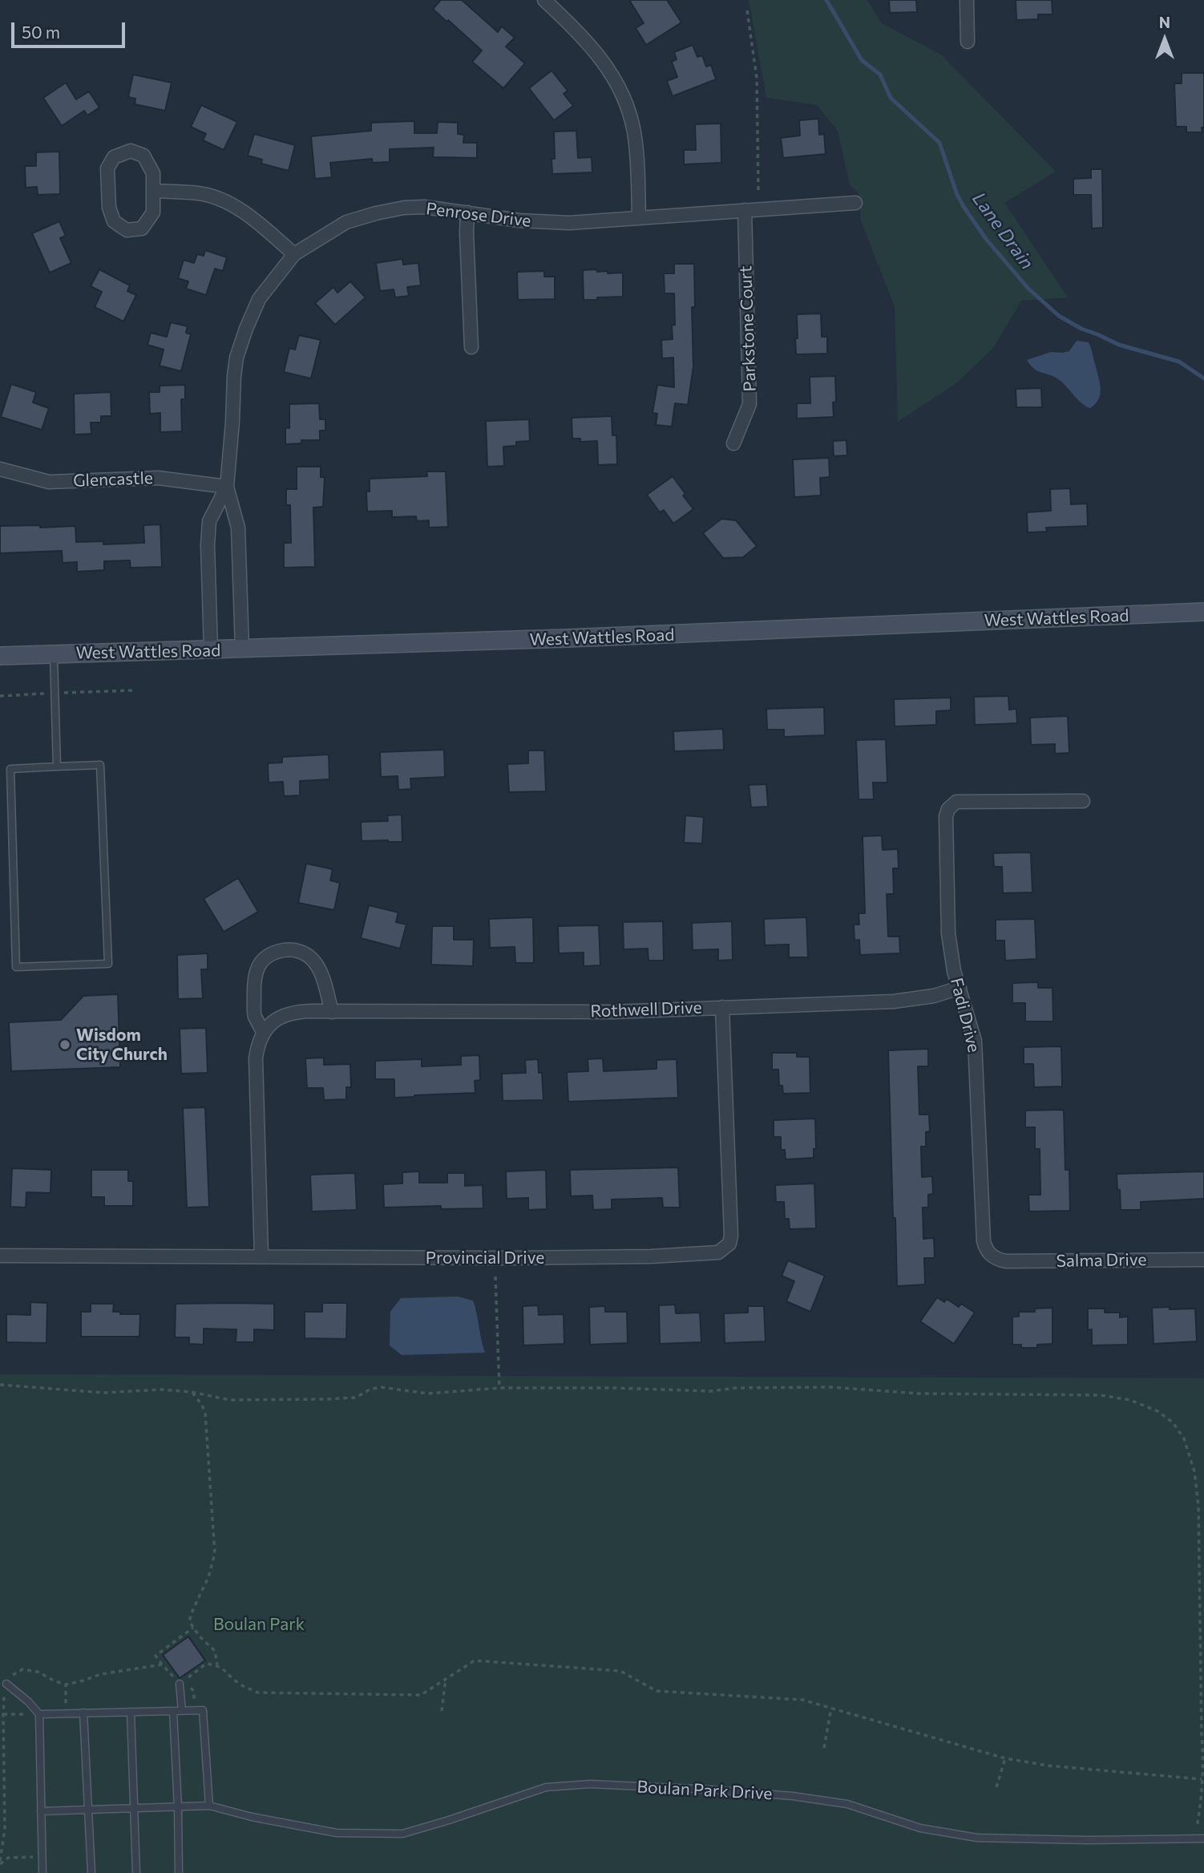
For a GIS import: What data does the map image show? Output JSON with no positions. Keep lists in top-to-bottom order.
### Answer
{
  "streets": {
    "street": [
      "Penrose Drive",
      "Parkstone Court",
      "Glencastle",
      "West Wattles Road",
      "Rothwell Drive",
      "Fadi Drive",
      "Provincial Drive",
      "Salma Drive"
    ],
    "lane": ["Boulan Park Drive"]
  },
  "crossings": [
    ["Penrose Drive", "Parkstone Court"],
    ["Penrose Drive", "Glencastle"],
    ["Penrose Drive", "West Wattles Road"],
    ["Rothwell Drive", "Fadi Drive"],
    ["Rothwell Drive", "Provincial Drive"],
    ["Fadi Drive", "Salma Drive"]
  ],
  "water": ["Lane Drain"],
  "parks": ["Boulan Park"],
  "places": ["Wisdom City Church"],
  "scale_bar": "50 m",
  "north": "top"
}
